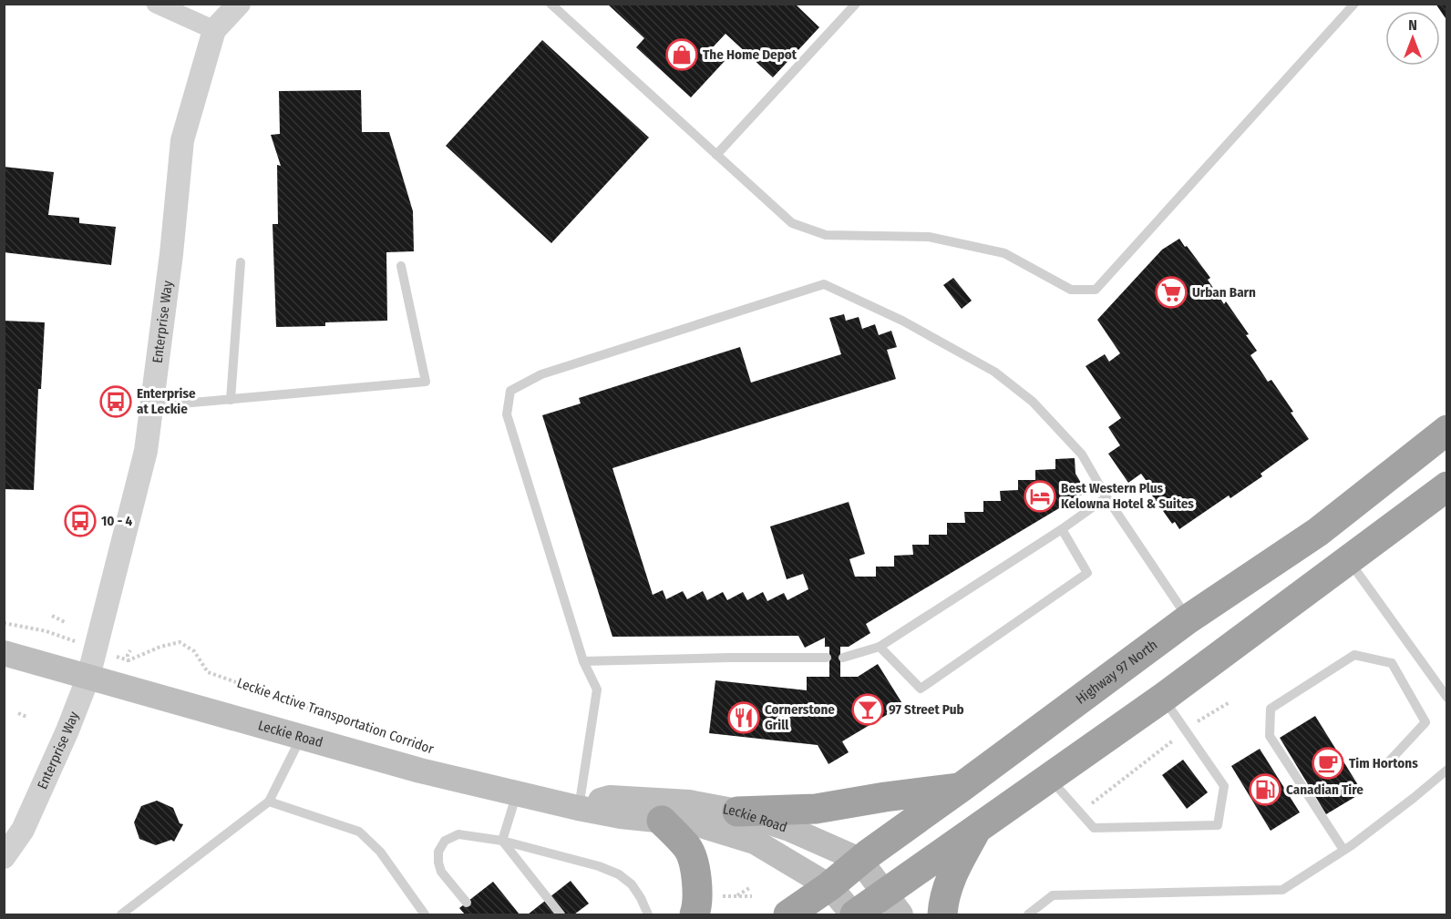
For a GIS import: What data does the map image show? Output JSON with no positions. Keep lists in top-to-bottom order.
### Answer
{
  "streets": {
    "highway": ["Highway 97 North"],
    "main road": ["Leckie Road"],
    "street": ["Enterprise Way"],
    "path": ["Leckie Active Transportation Corridor"]
  },
  "crossings": [
    ["Enterprise Way", "Leckie Active Transportation Corridor"],
    ["Enterprise Way", "Leckie Road"],
    ["Highway 97 North", "Leckie Road"]
  ],
  "places": {
    "shop": ["The Home Depot"],
    "supermarket": ["Urban Barn"],
    "bus stop": ["Enterprise at Leckie", "10 - 4"],
    "hotel": ["Best Western Plus Kelowna Hotel & Suites"],
    "bar": ["97 Street Pub"],
    "restaurant": ["Cornerstone Grill"],
    "cafe": ["Tim Hortons"],
    "fuel station": ["Canadian Tire"]
  },
  "north": "top"
}
